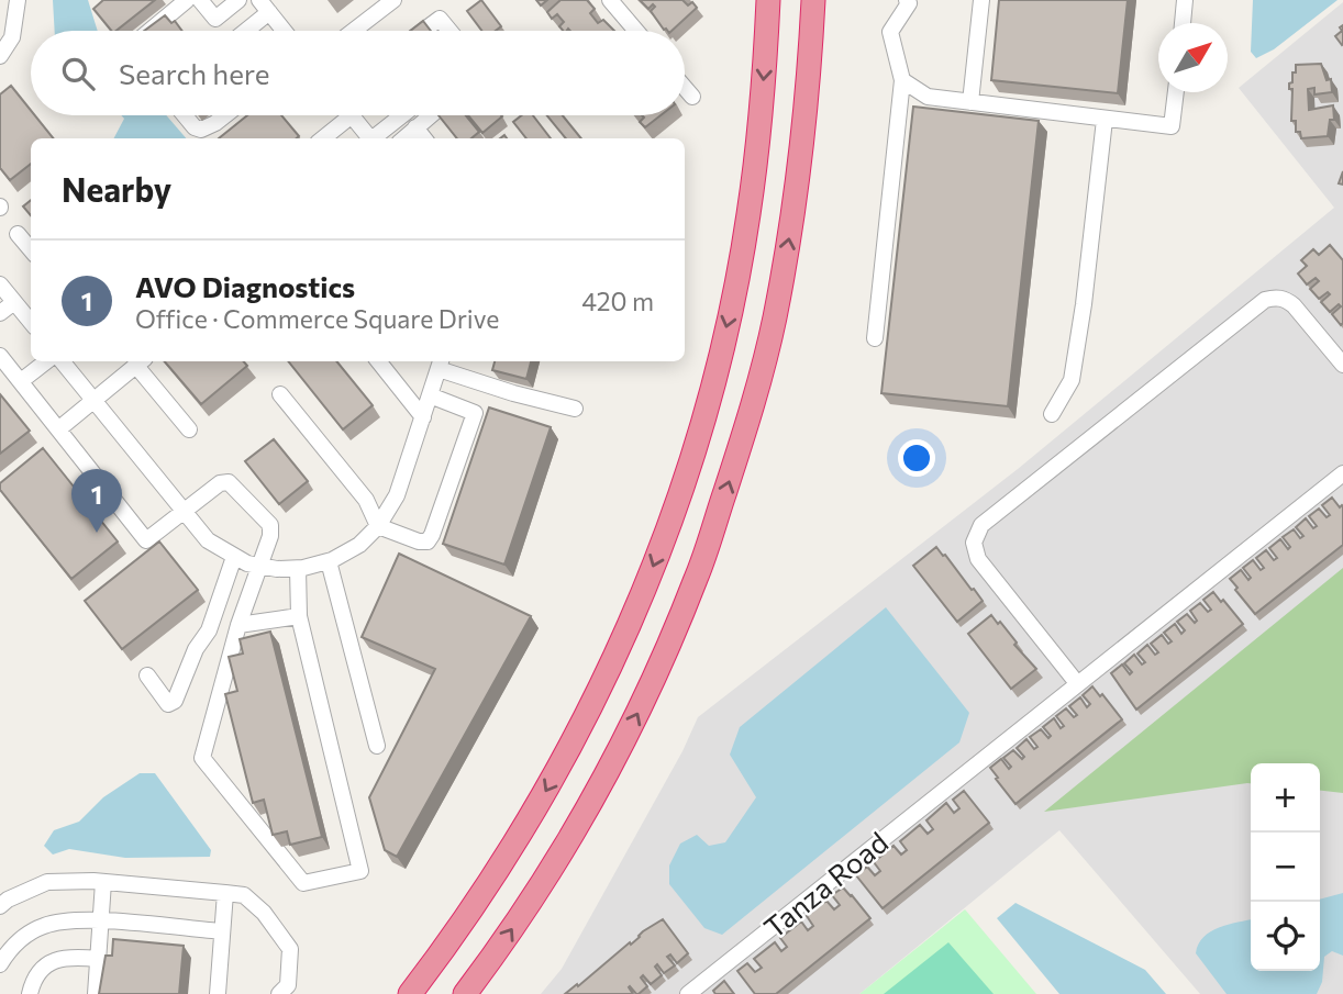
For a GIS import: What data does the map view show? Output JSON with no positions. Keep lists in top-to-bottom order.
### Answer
{
  "streets": {
    "street": ["Tanza Road"]
  },
  "north": "top right",
  "page": {
    "search": "Search here",
    "heading": "Nearby",
    "list": [
      {
        "mark": "1",
        "name": "AVO Diagnostics",
        "note": "Office · Commerce Square Drive",
        "value": "420 m"
      }
    ],
    "pins": "1",
    "map_buttons": ["+", "−"]
  }
}
